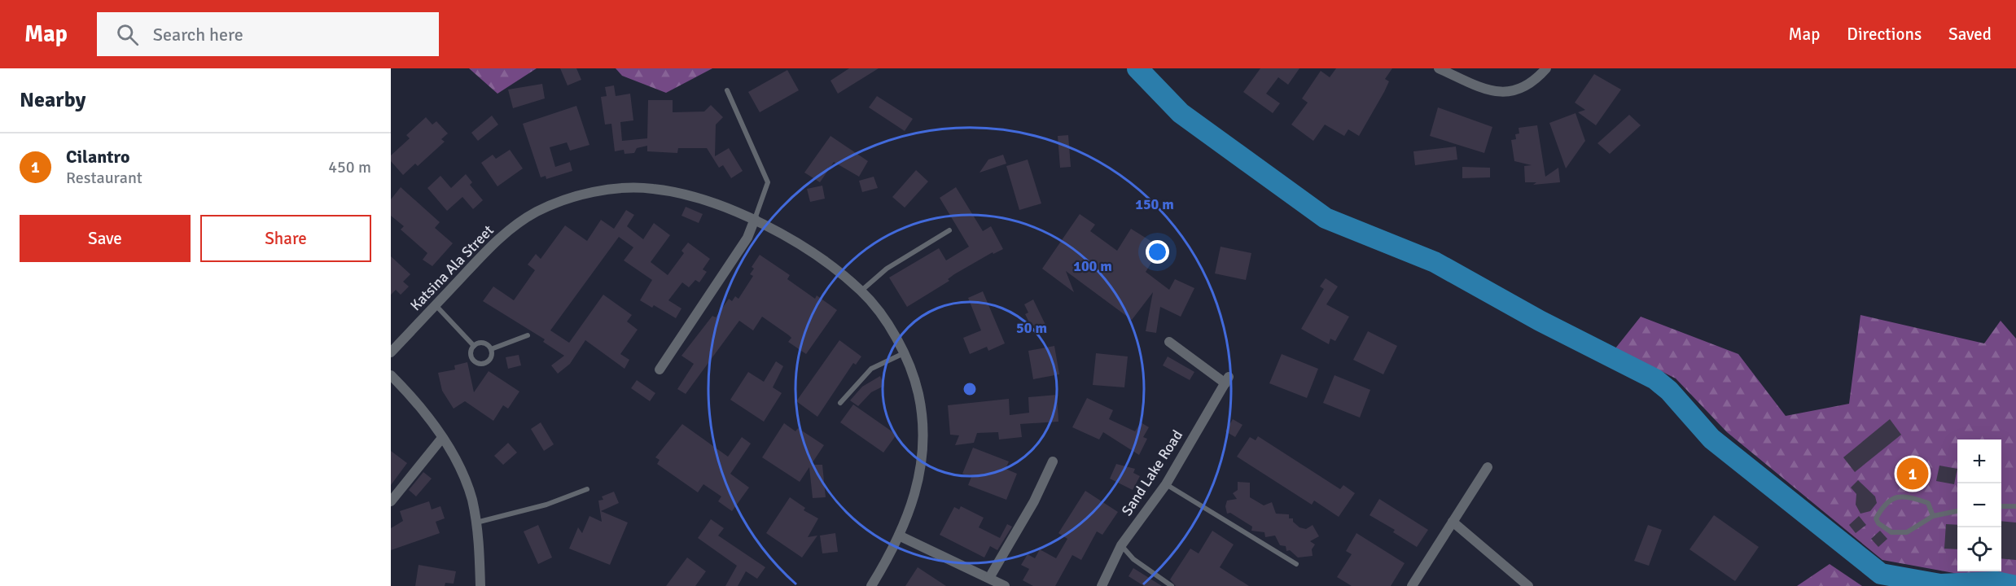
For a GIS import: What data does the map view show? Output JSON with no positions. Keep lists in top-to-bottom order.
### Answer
{
  "streets": {
    "street": ["Katsina Ala Street", "Sand Lake Road"]
  },
  "page": {
    "header": "Map",
    "search": "Search here",
    "nav": ["Map", "Directions", "Saved"],
    "heading": "Nearby",
    "list": [
      {
        "mark": "1",
        "name": "Cilantro",
        "note": "Restaurant",
        "value": "450 m"
      }
    ],
    "buttons": ["Save", "Share"],
    "map_buttons": ["+", "−"],
    "pins": "1"
  },
  "rings": ["150 m", "100 m", "50 m"]
}
